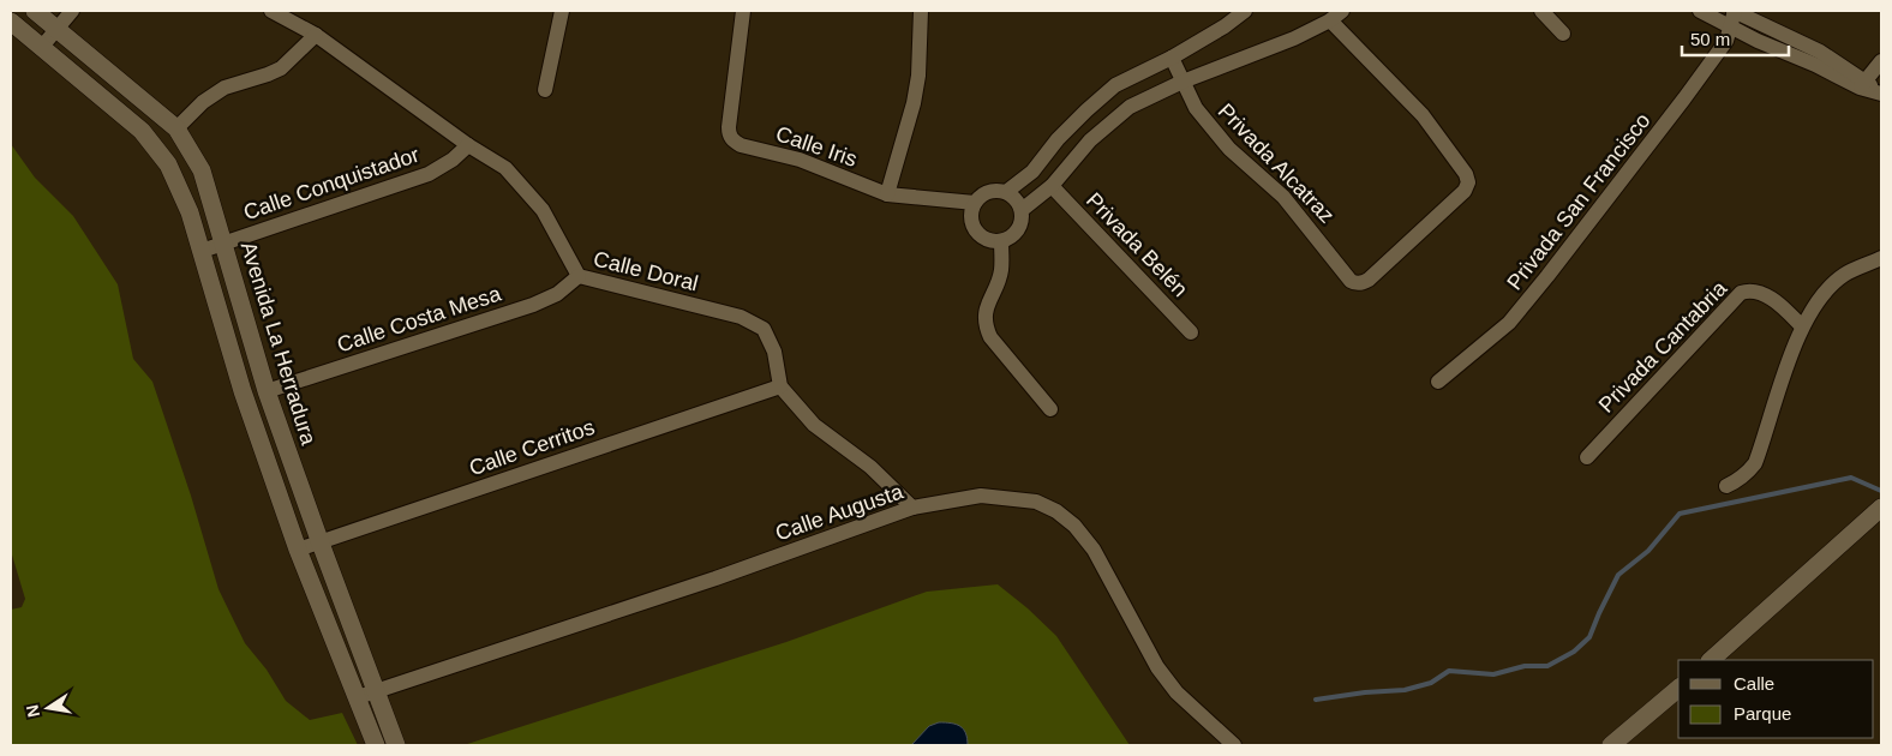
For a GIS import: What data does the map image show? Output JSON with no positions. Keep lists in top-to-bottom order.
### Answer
{
  "streets": {
    "street": [
      "Calle Iris",
      "Privada Alcatraz",
      "Calle Conquistador",
      "Privada San Francisco",
      "Privada Belén",
      "Calle Doral",
      "Calle Costa Mesa",
      "Avenida La Herradura",
      "Privada Cantabria",
      "Calle Cerritos",
      "Calle Augusta"
    ]
  },
  "crossings": [
    ["Calle Conquistador", "Calle Doral"],
    ["Calle Conquistador", "Avenida La Herradura"],
    ["Calle Doral", "Calle Costa Mesa"],
    ["Calle Doral", "Calle Cerritos"],
    ["Calle Costa Mesa", "Avenida La Herradura"],
    ["Avenida La Herradura", "Calle Cerritos"],
    ["Avenida La Herradura", "Calle Augusta"]
  ],
  "legend": ["Calle", "Parque"],
  "scale_bar": "50 m",
  "north": "left"
}
